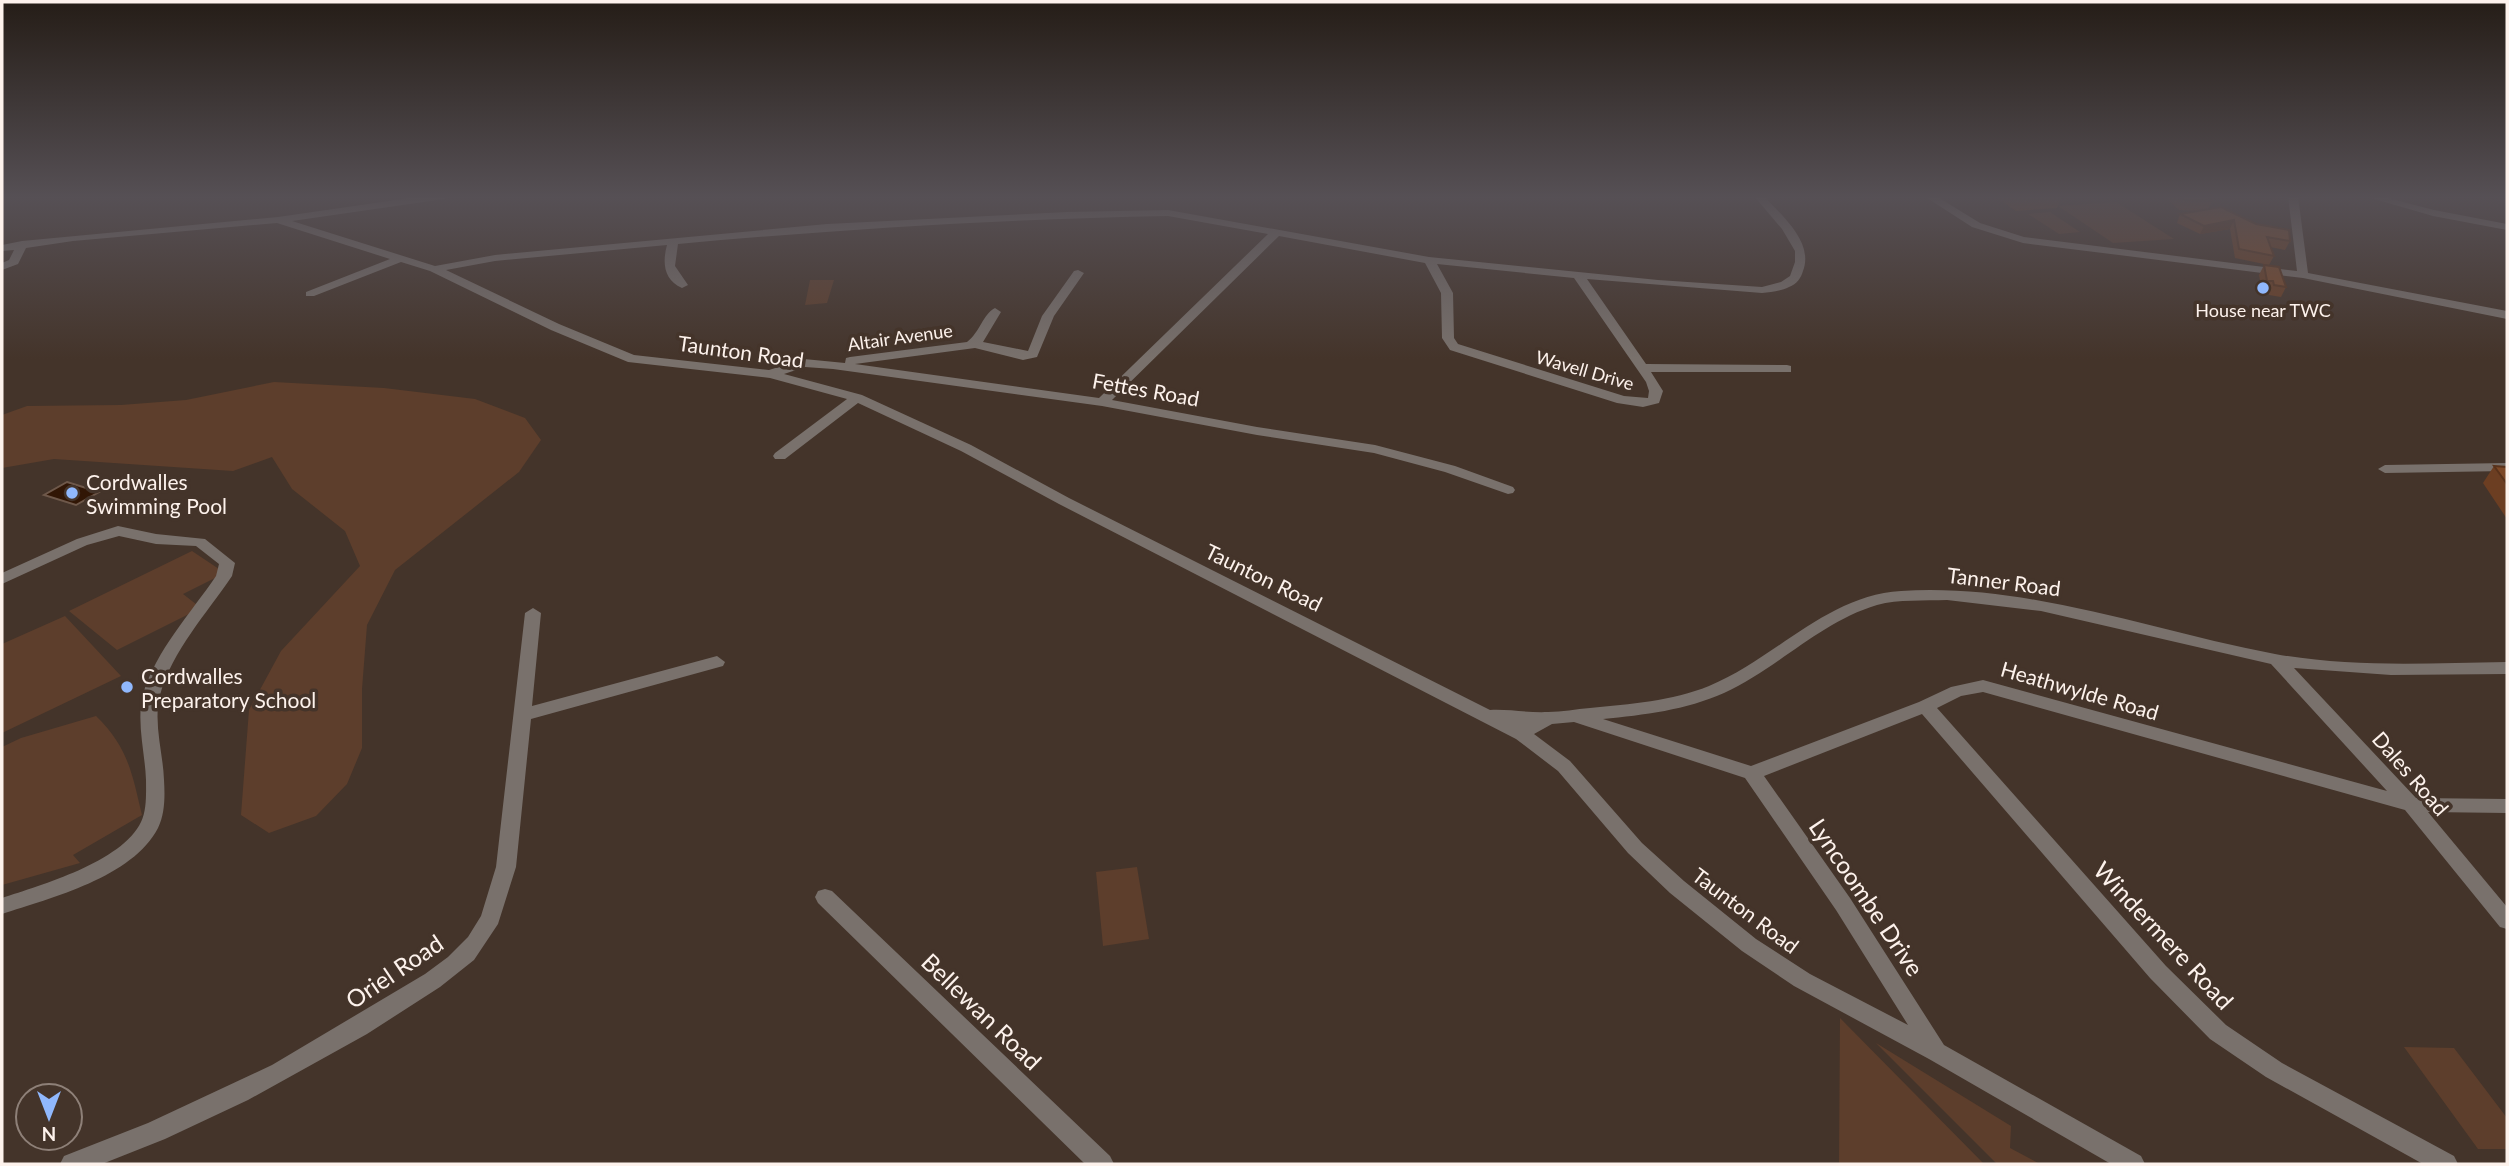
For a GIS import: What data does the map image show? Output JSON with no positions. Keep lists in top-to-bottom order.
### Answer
{
  "streets": {
    "street": [
      "Altair Avenue",
      "Taunton Road",
      "Wavell Drive",
      "Fettes Road",
      "Tanner Road",
      "Heathwylde Road",
      "Dales Road",
      "Lyncoombe Drive",
      "Windermere Road",
      "Oriel Road",
      "Bellewan Road"
    ]
  },
  "crossings": [
    ["Altair Avenue", "Fettes Road"],
    ["Taunton Road", "Fettes Road"],
    ["Taunton Road", "Tanner Road"],
    ["Taunton Road", "Lyncoombe Drive"],
    ["Tanner Road", "Dales Road"],
    ["Heathwylde Road", "Dales Road"],
    ["Heathwylde Road", "Lyncoombe Drive"],
    ["Heathwylde Road", "Windermere Road"]
  ],
  "places": ["House near TWC", "Cordwalles Swimming Pool", "Cordwalles Preparatory School"],
  "north": "bottom"
}
